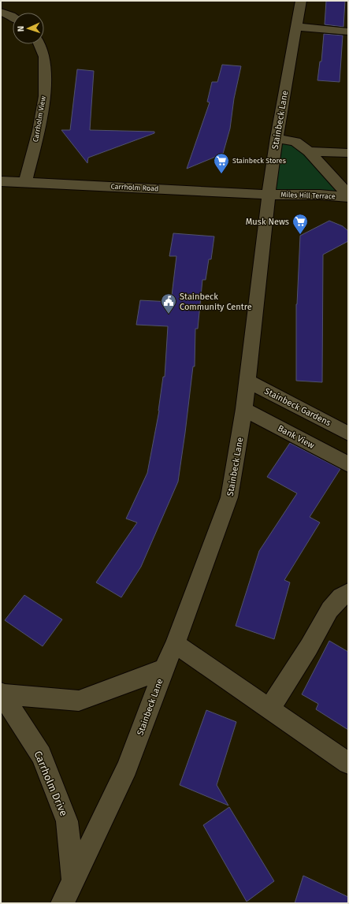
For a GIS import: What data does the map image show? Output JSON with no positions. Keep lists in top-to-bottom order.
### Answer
{
  "streets": {
    "street": [
      "Carrholm View",
      "Stainbeck Lane",
      "Carrholm Road",
      "Miles Hill Terrace",
      "Stainbeck Gardens",
      "Bank View",
      "Carrholm Drive"
    ]
  },
  "crossings": [
    ["Carrholm View", "Carrholm Road"],
    ["Stainbeck Lane", "Carrholm Road"],
    ["Stainbeck Lane", "Miles Hill Terrace"],
    ["Stainbeck Lane", "Stainbeck Gardens"],
    ["Stainbeck Lane", "Bank View"],
    ["Stainbeck Lane", "Carrholm Drive"],
    ["Carrholm Road", "Miles Hill Terrace"]
  ],
  "places": {
    "supermarket": ["Stainbeck Stores", "Musk News"],
    "public building": ["Stainbeck Community Centre"]
  },
  "north": "left"
}
